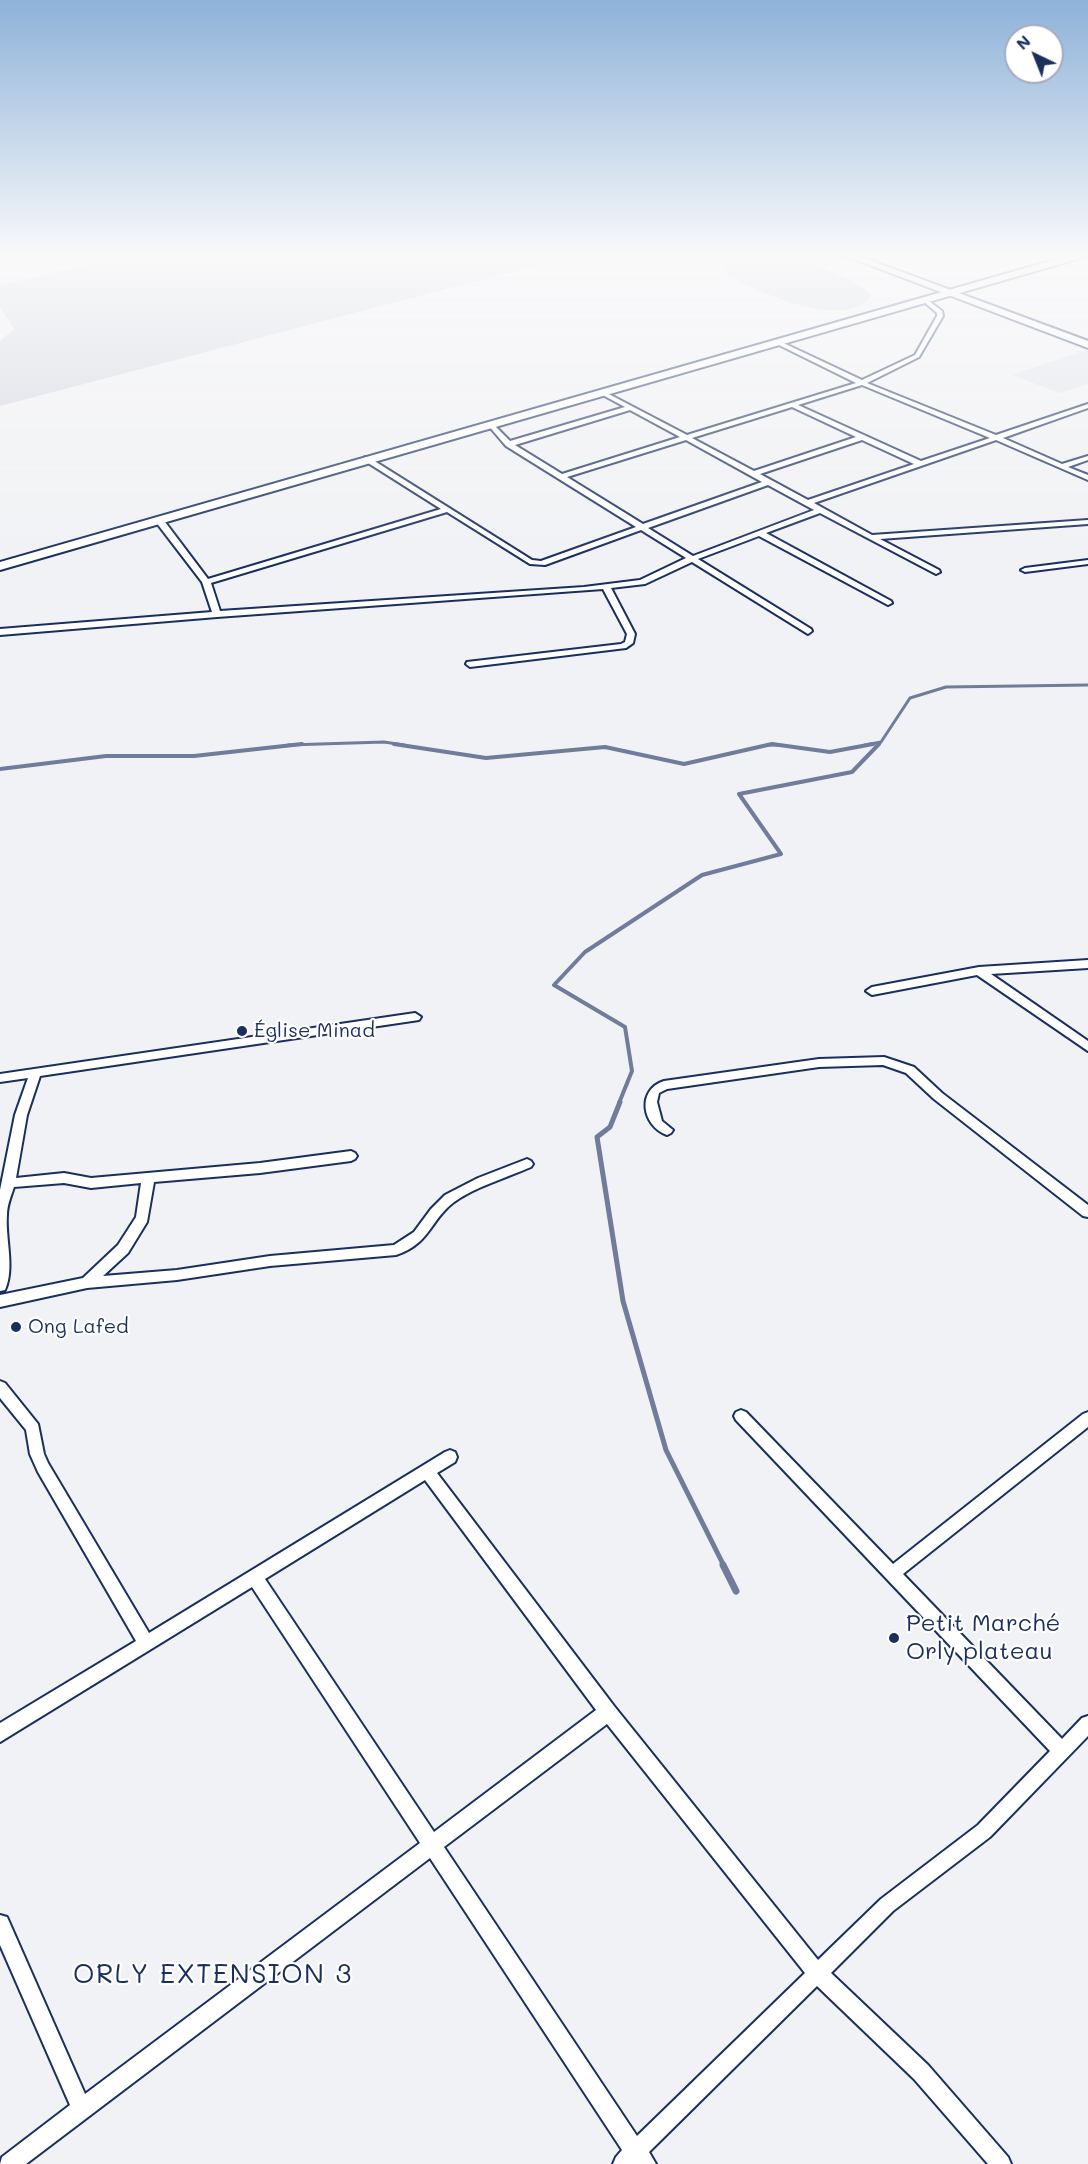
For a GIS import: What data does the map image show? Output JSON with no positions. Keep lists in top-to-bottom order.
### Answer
{
  "districts": ["ORLY EXTENSION 3"],
  "places": ["Église Minad", "Ong Lafed", "Petit Marché Orly plateau"],
  "north": "top left"
}
